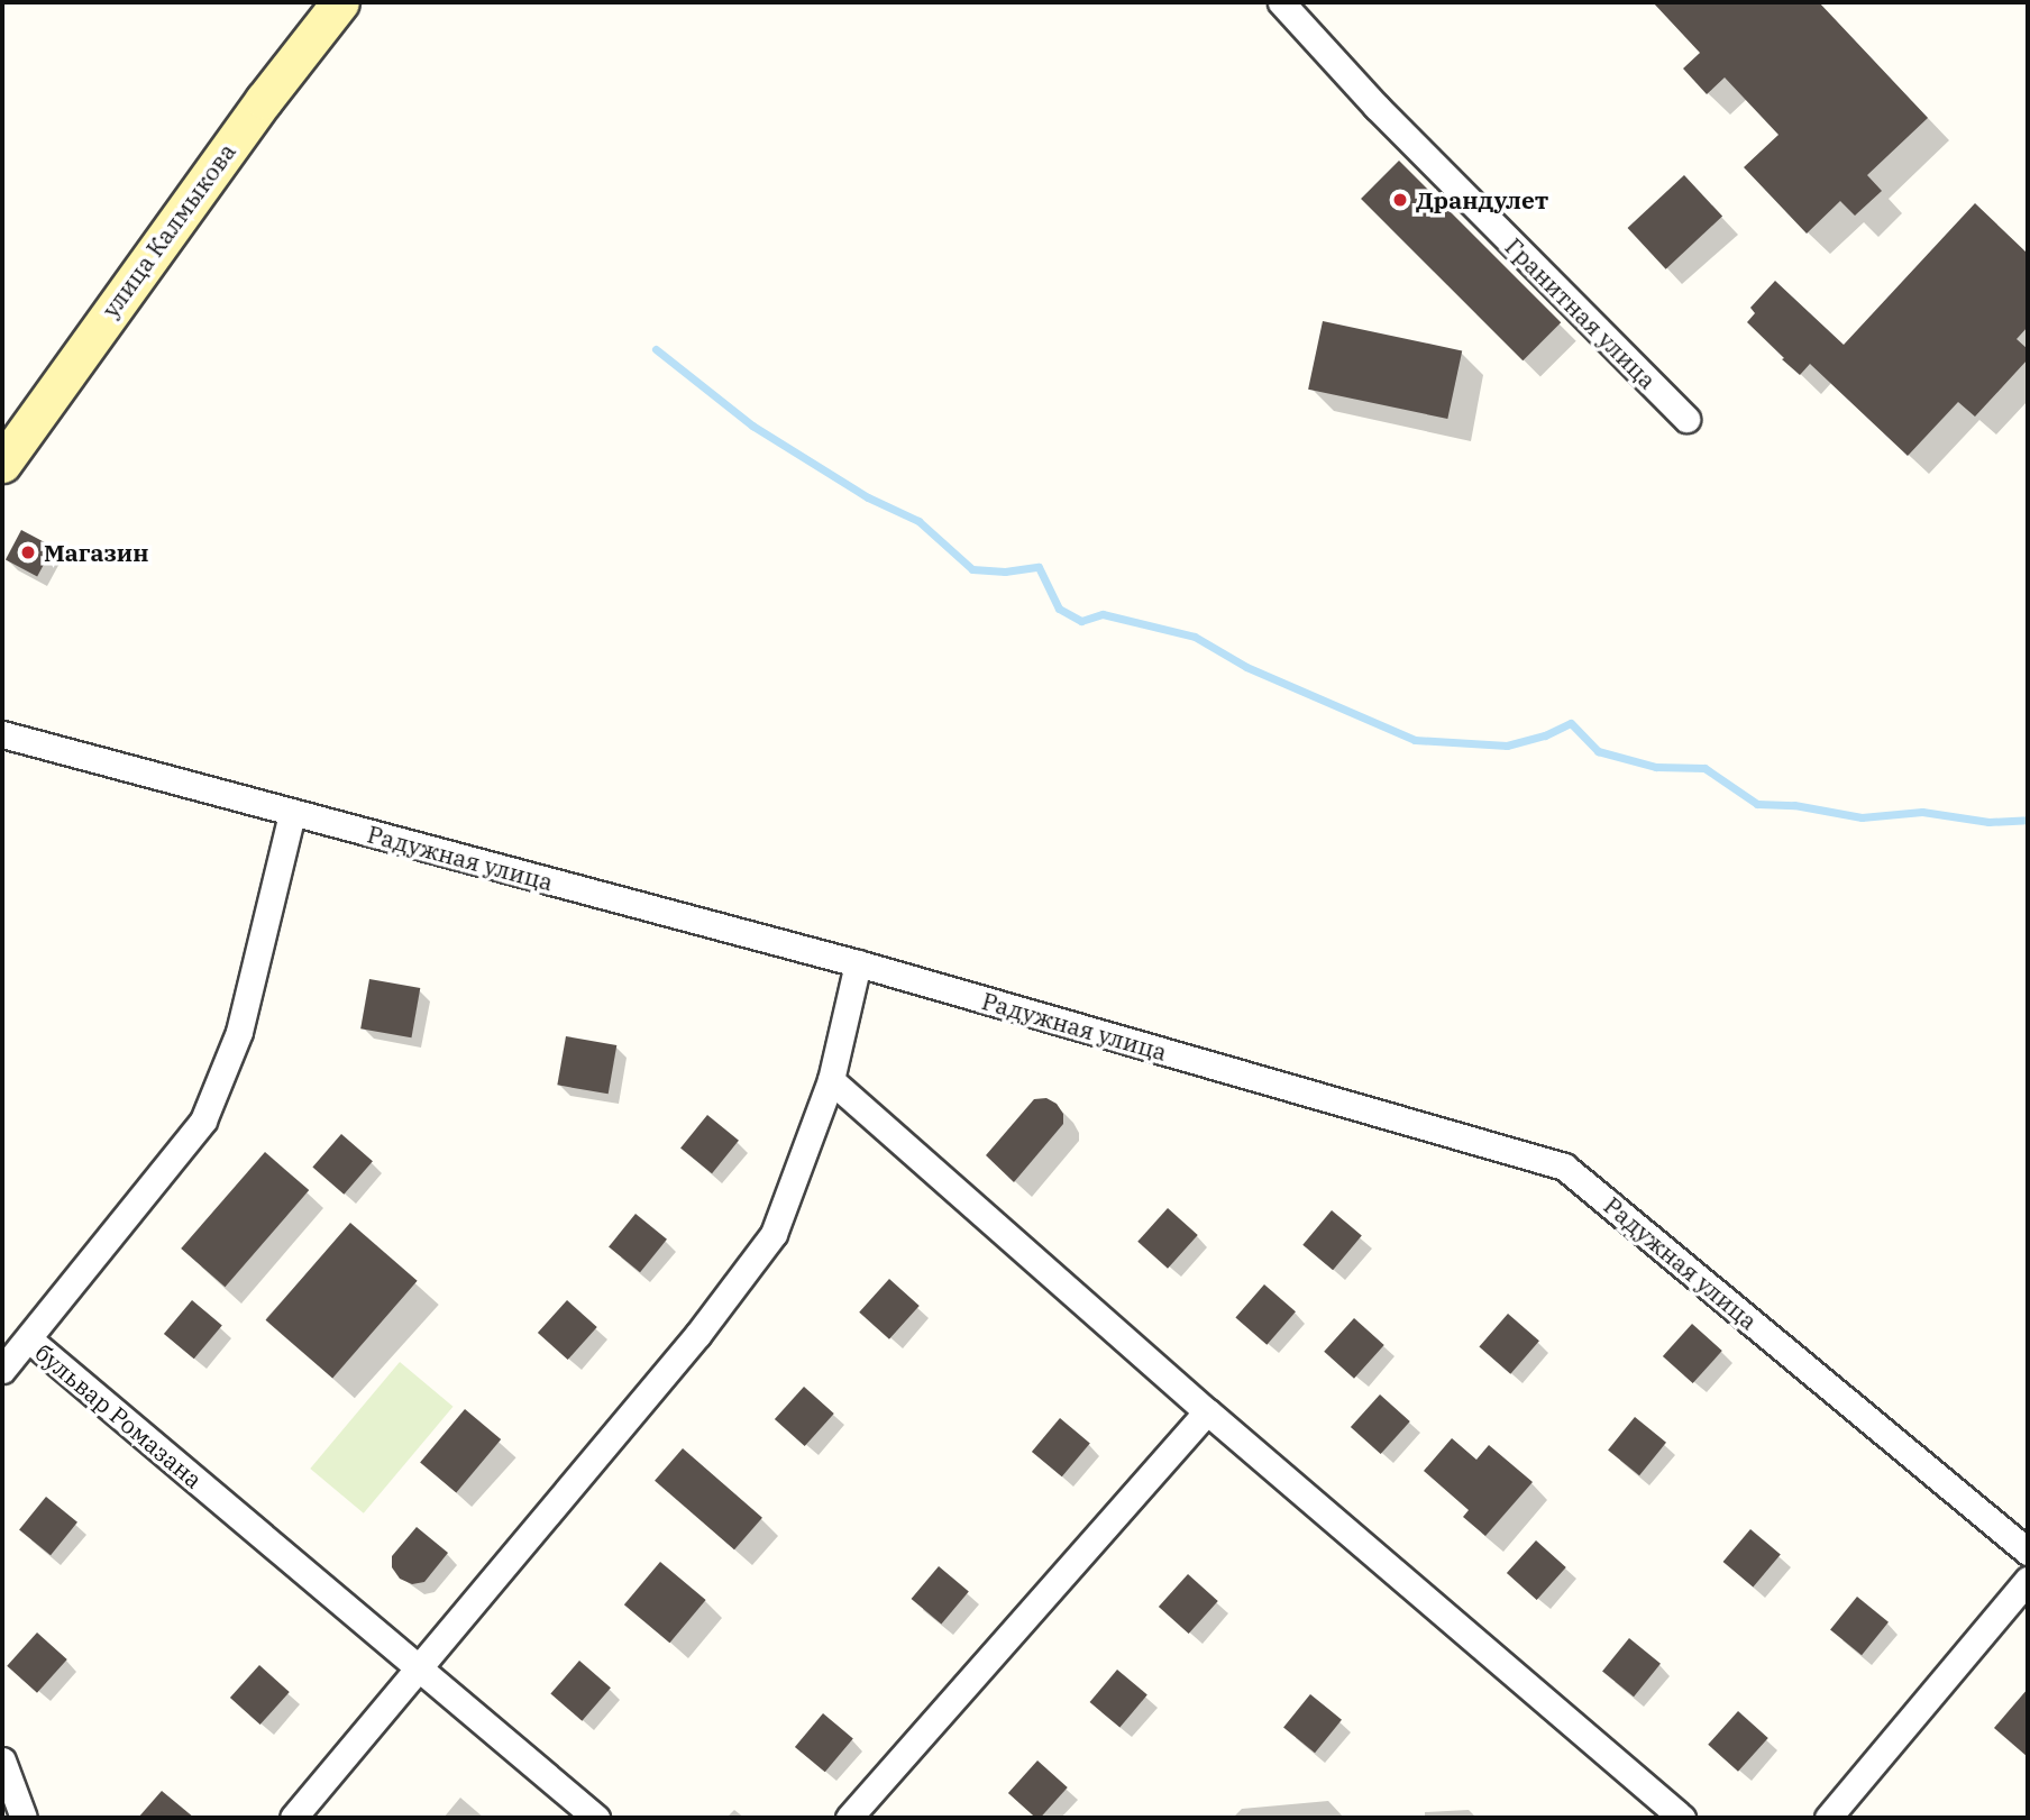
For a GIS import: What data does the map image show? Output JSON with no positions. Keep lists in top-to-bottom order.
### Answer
{
  "streets": {
    "main road": ["улица Калмыкова"],
    "street": ["Гранитная улица", "Радужная улица", "бульвар Ромазана"]
  },
  "crossings": [
    ["Радужная улица", "бульвар Ромазана"]
  ],
  "places": ["Драндулет", "Магазин"]
}
